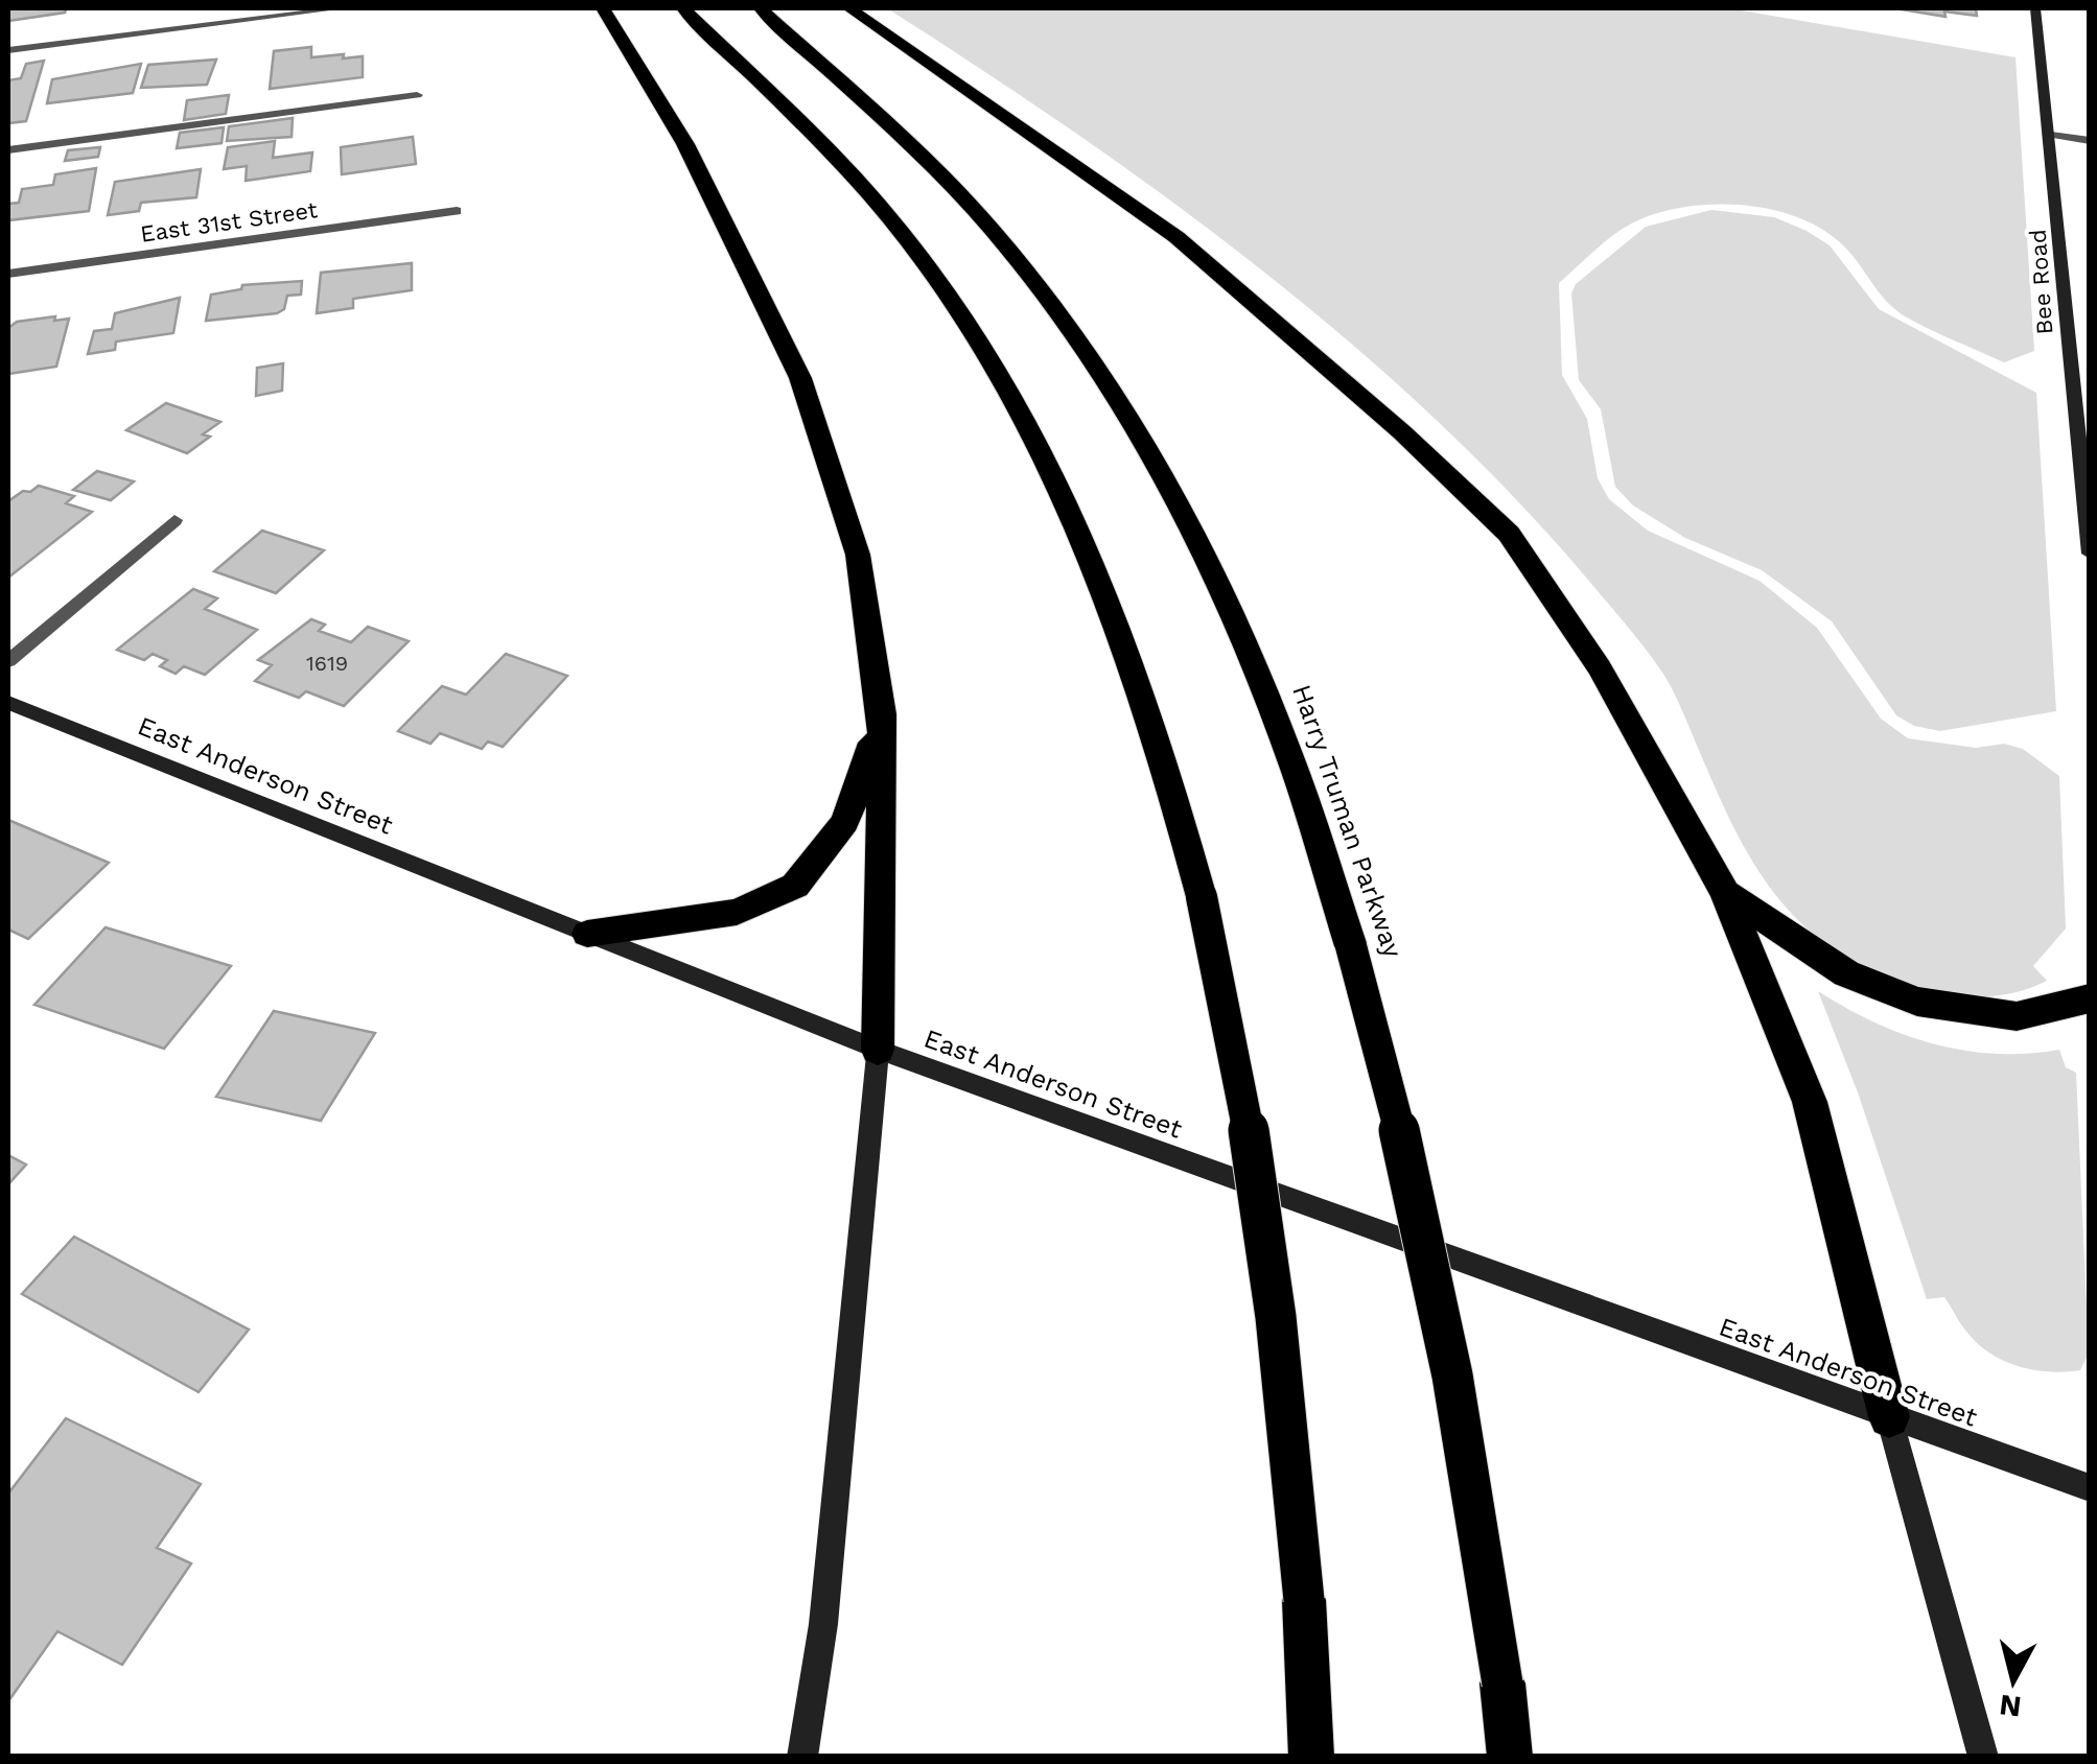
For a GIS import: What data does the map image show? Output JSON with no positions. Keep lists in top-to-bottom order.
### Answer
{
  "streets": {
    "highway": ["Harry Truman Parkway"],
    "main road": ["Bee Road", "East Anderson Street"],
    "street": ["East 31st Street"]
  },
  "house_numbers": ["1619"],
  "north": "bottom"
}
